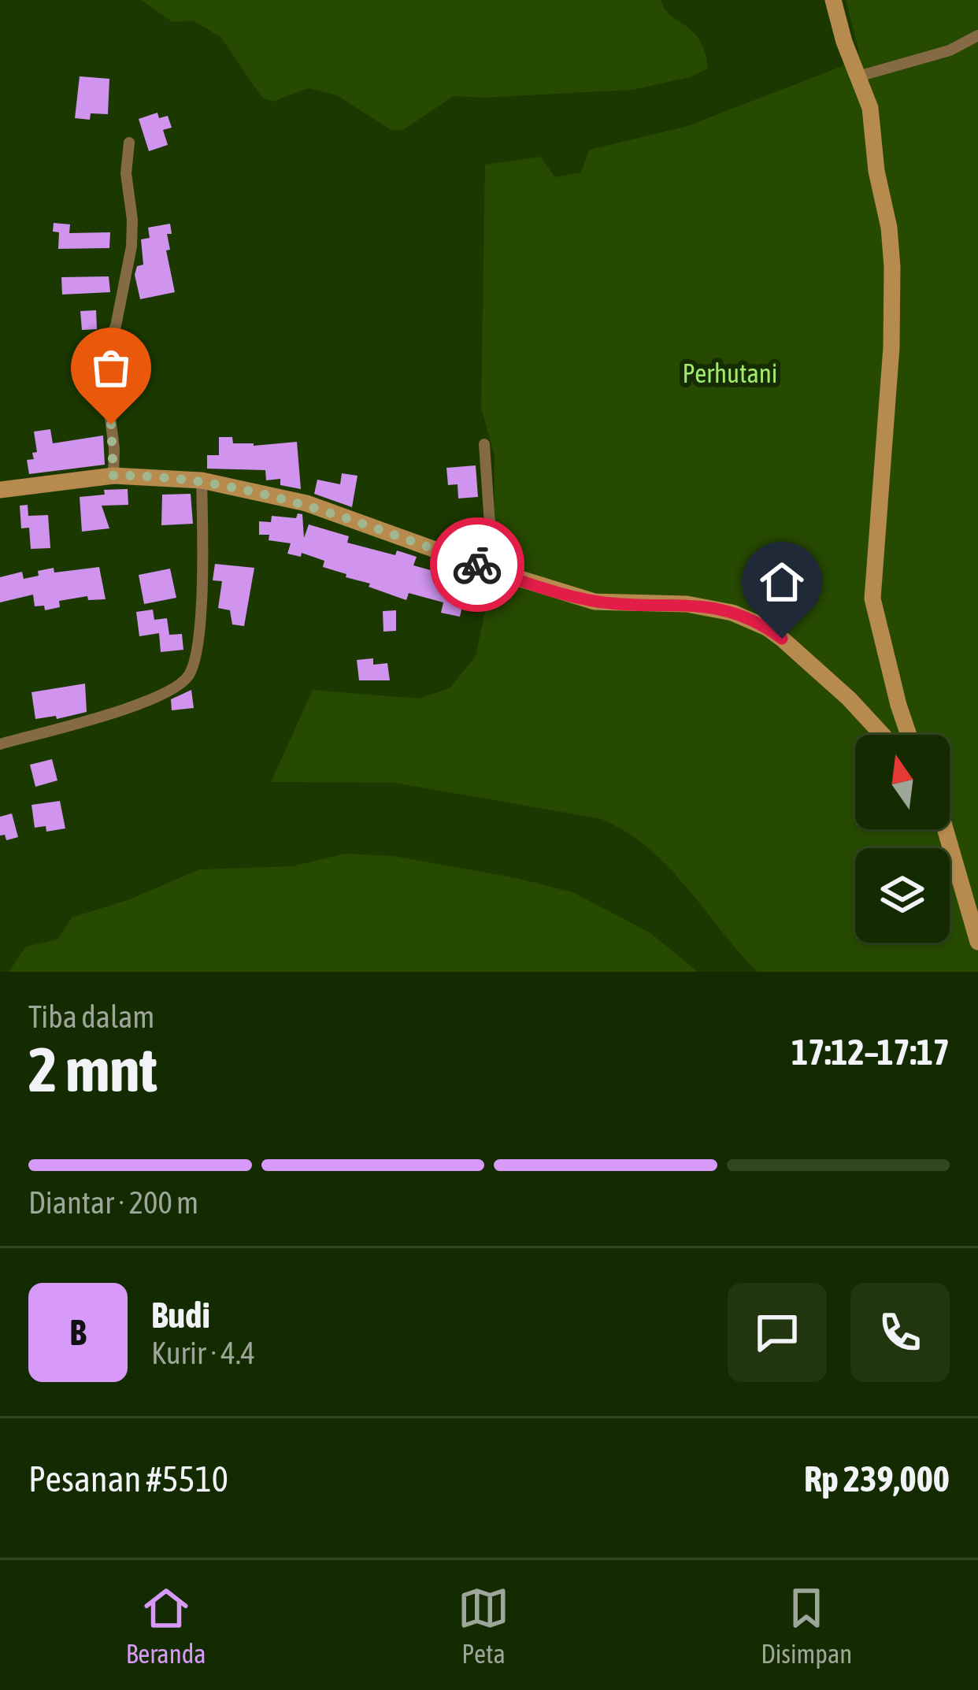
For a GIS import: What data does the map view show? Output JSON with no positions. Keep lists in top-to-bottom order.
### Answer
{
  "parks": ["Perhutani"],
  "north": "top",
  "page": {
    "heading": ["2 mnt", "Tiba dalam", "17:12–17:17"],
    "panel": [
      "Budi",
      "Kurir · 4.4",
      "Pesanan #5510",
      "Rp 239,000"
    ],
    "bar": "Diantar · 200 m",
    "round": "B",
    "tabs": ["Beranda", "Peta", "Disimpan"]
  }
}
